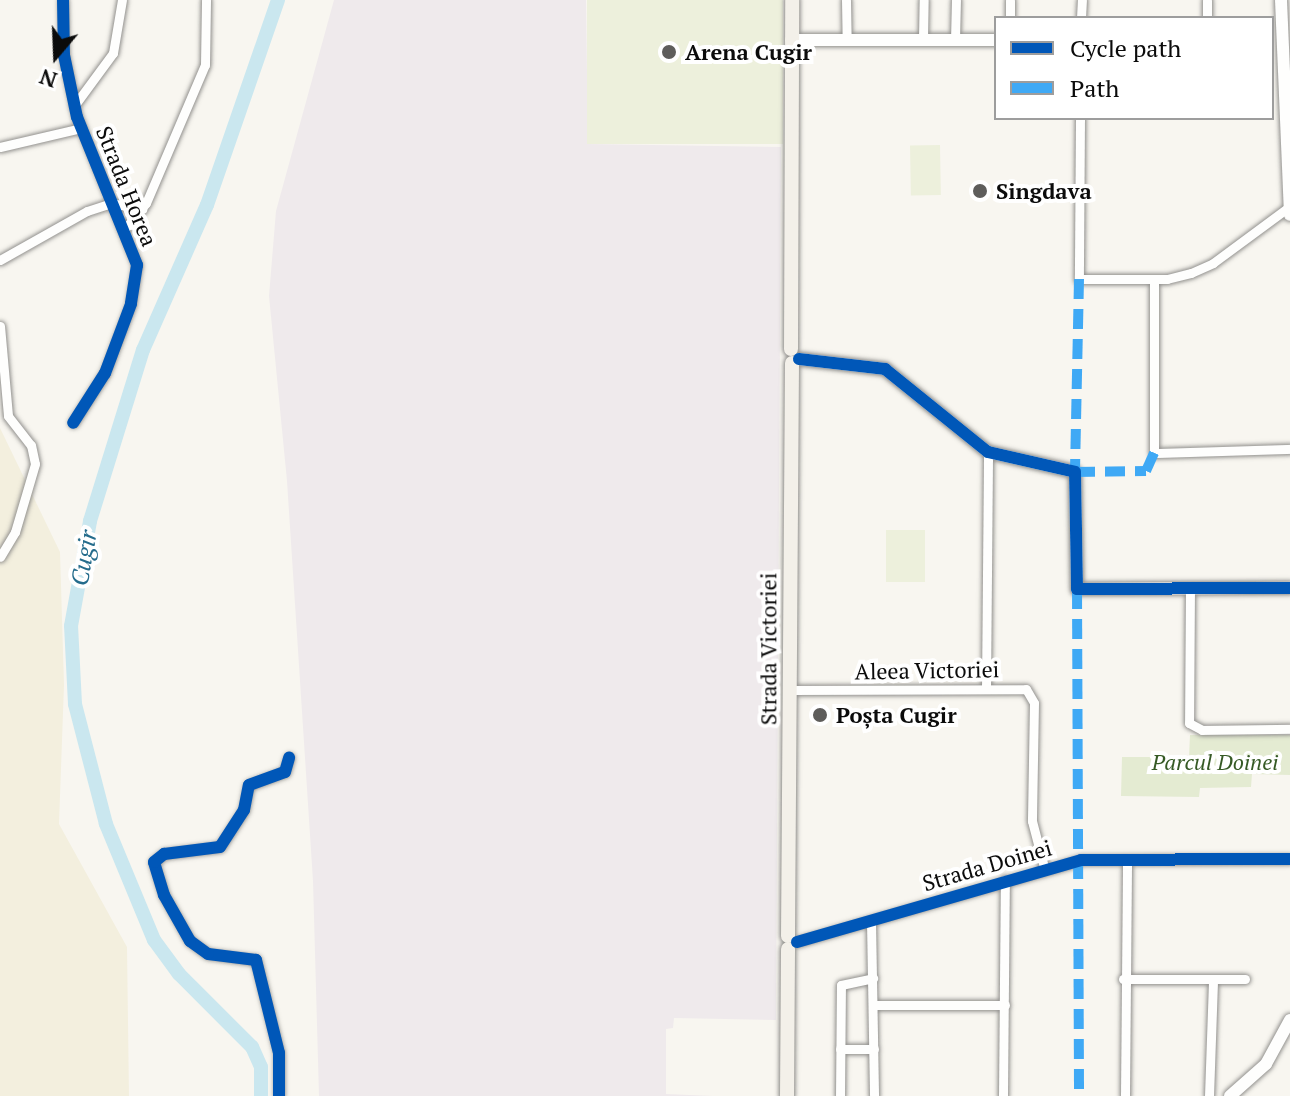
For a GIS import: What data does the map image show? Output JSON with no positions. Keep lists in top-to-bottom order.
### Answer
{
  "streets": {
    "main road": ["Strada Victoriei"],
    "street": ["Strada Horea", "Aleea Victoriei", "Strada Doinei"]
  },
  "crossings": [
    ["Strada Victoriei", "Aleea Victoriei"],
    ["Strada Victoriei", "Strada Doinei"],
    ["Aleea Victoriei", "Strada Doinei"]
  ],
  "water": ["Cugir"],
  "parks": ["Parcul Doinei"],
  "places": ["Arena Cugir", "Singdava", "Poșta Cugir"],
  "legend": ["Cycle path", "Path"],
  "north": "bottom"
}
